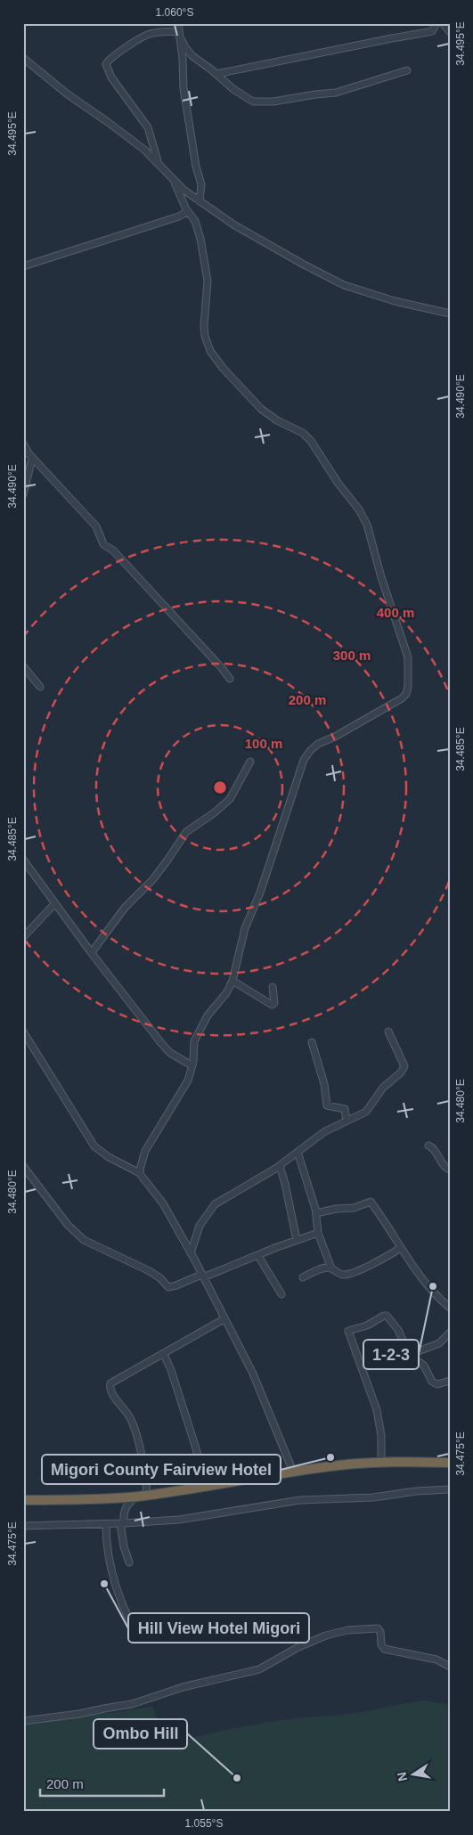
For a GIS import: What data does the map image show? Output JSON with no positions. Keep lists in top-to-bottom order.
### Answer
{
  "places": [
    "1-2-3",
    "Migori County Fairview Hotel",
    "Hill View Hotel Migori",
    "Ombo Hill"
  ],
  "scale_bar": "200 m",
  "north": "left",
  "coordinates": [
    "1.060°S",
    "34.495°E",
    "34.490°E",
    "34.485°E",
    "34.480°E",
    "34.475°E",
    "1.055°S"
  ],
  "rings": [
    "400 m",
    "300 m",
    "200 m",
    "100 m"
  ]
}
